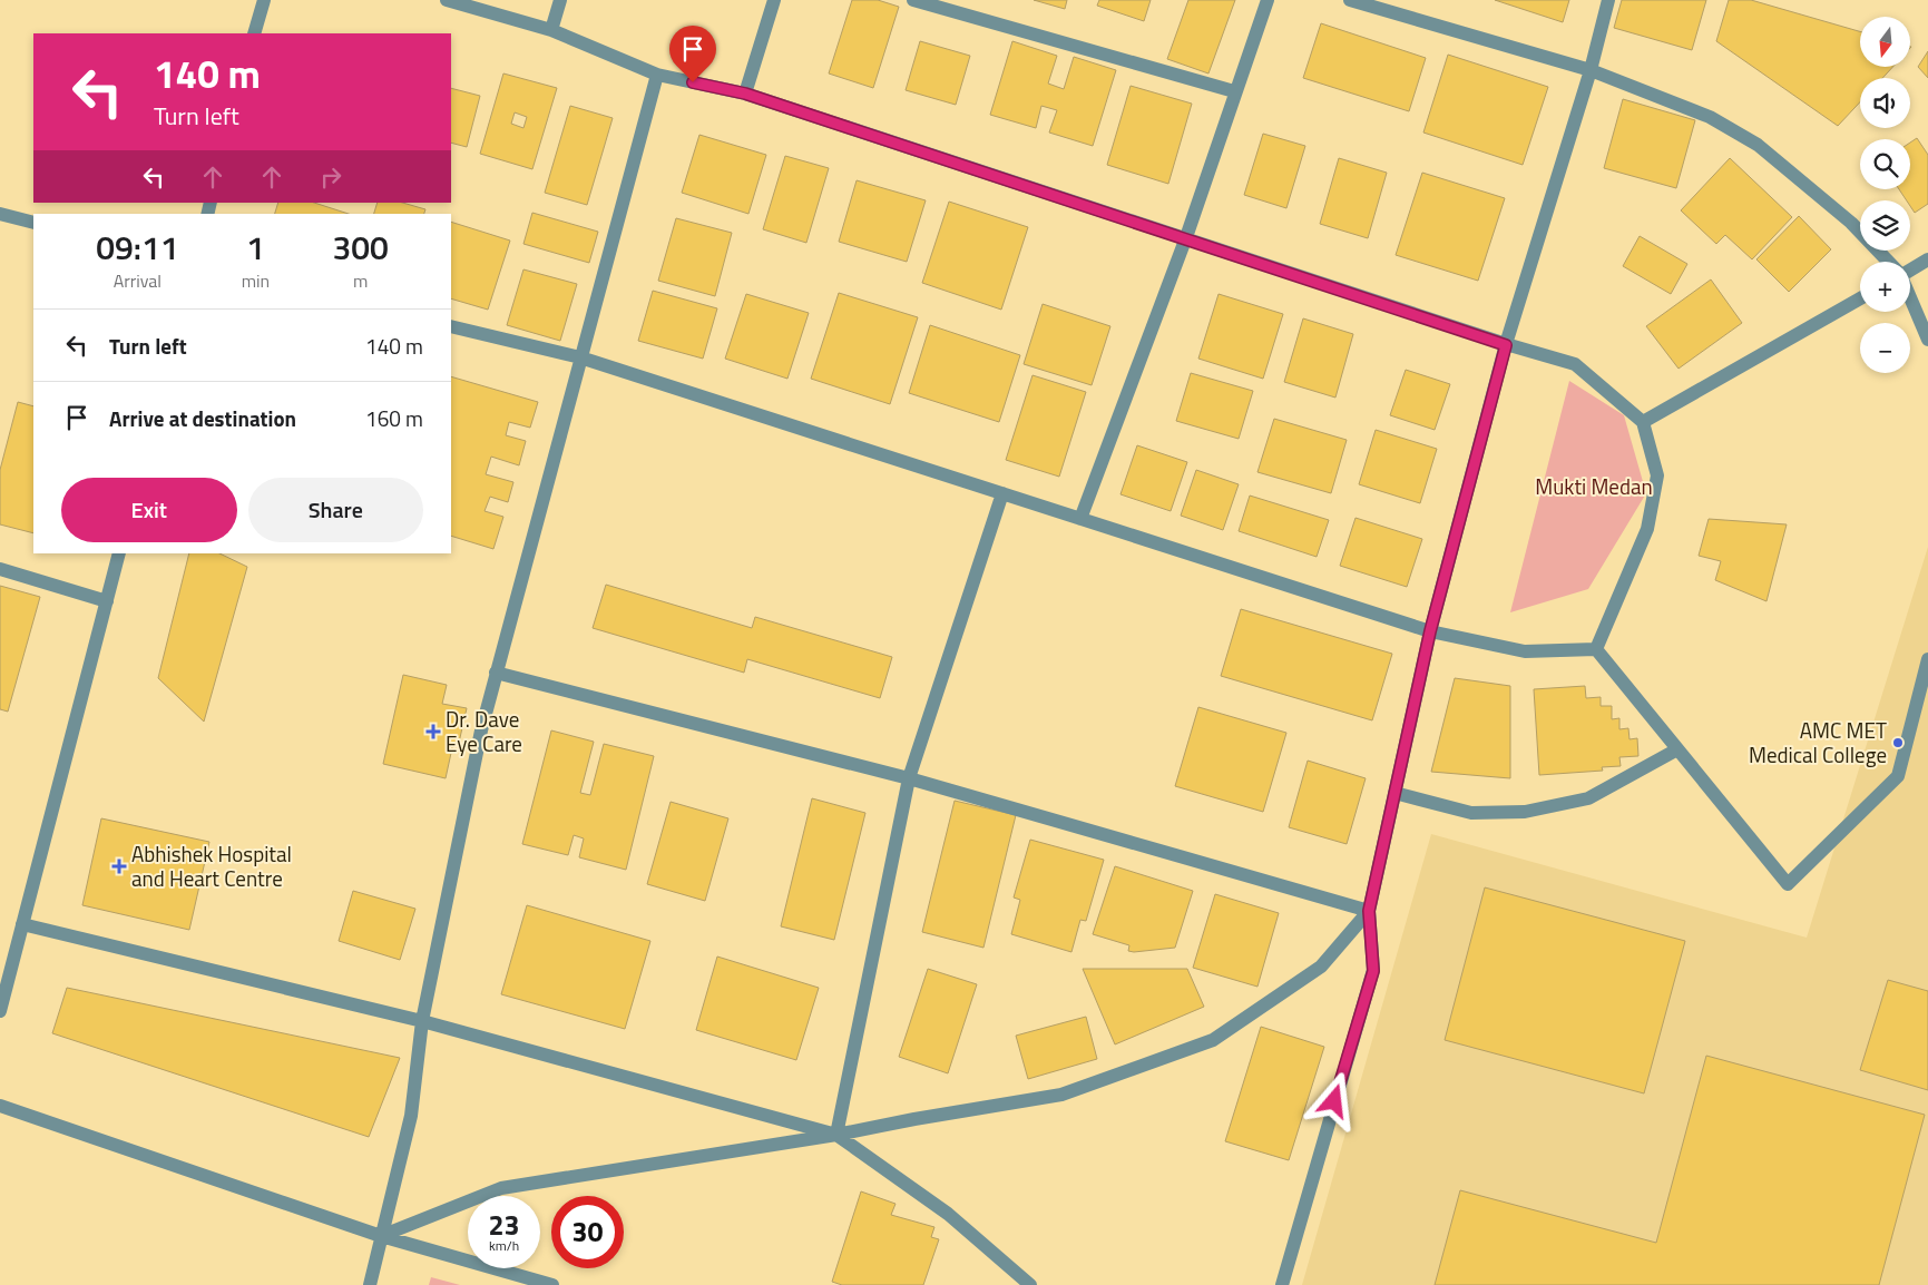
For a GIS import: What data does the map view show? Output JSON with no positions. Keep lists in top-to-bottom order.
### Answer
{
  "parks": ["Mukti Medan"],
  "places": {
    "health": ["Dr. Dave Eye Care", "Abhishek Hospital and Heart Centre"],
    "other": ["AMC MET Medical College"]
  },
  "north": "bottom",
  "page": {
    "map_buttons": ["+", "−"],
    "turn": ["140 m", "Turn left"],
    "eta": [
      "09:11",
      "Arrival",
      "1",
      "min",
      "300",
      "m"
    ],
    "list": [
      {
        "name": "Turn left",
        "value": "140 m"
      },
      {
        "name": "Arrive at destination",
        "value": "160 m"
      }
    ],
    "buttons": ["Exit", "Share"],
    "speed": "23 km/h",
    "limit": "30"
  }
}
